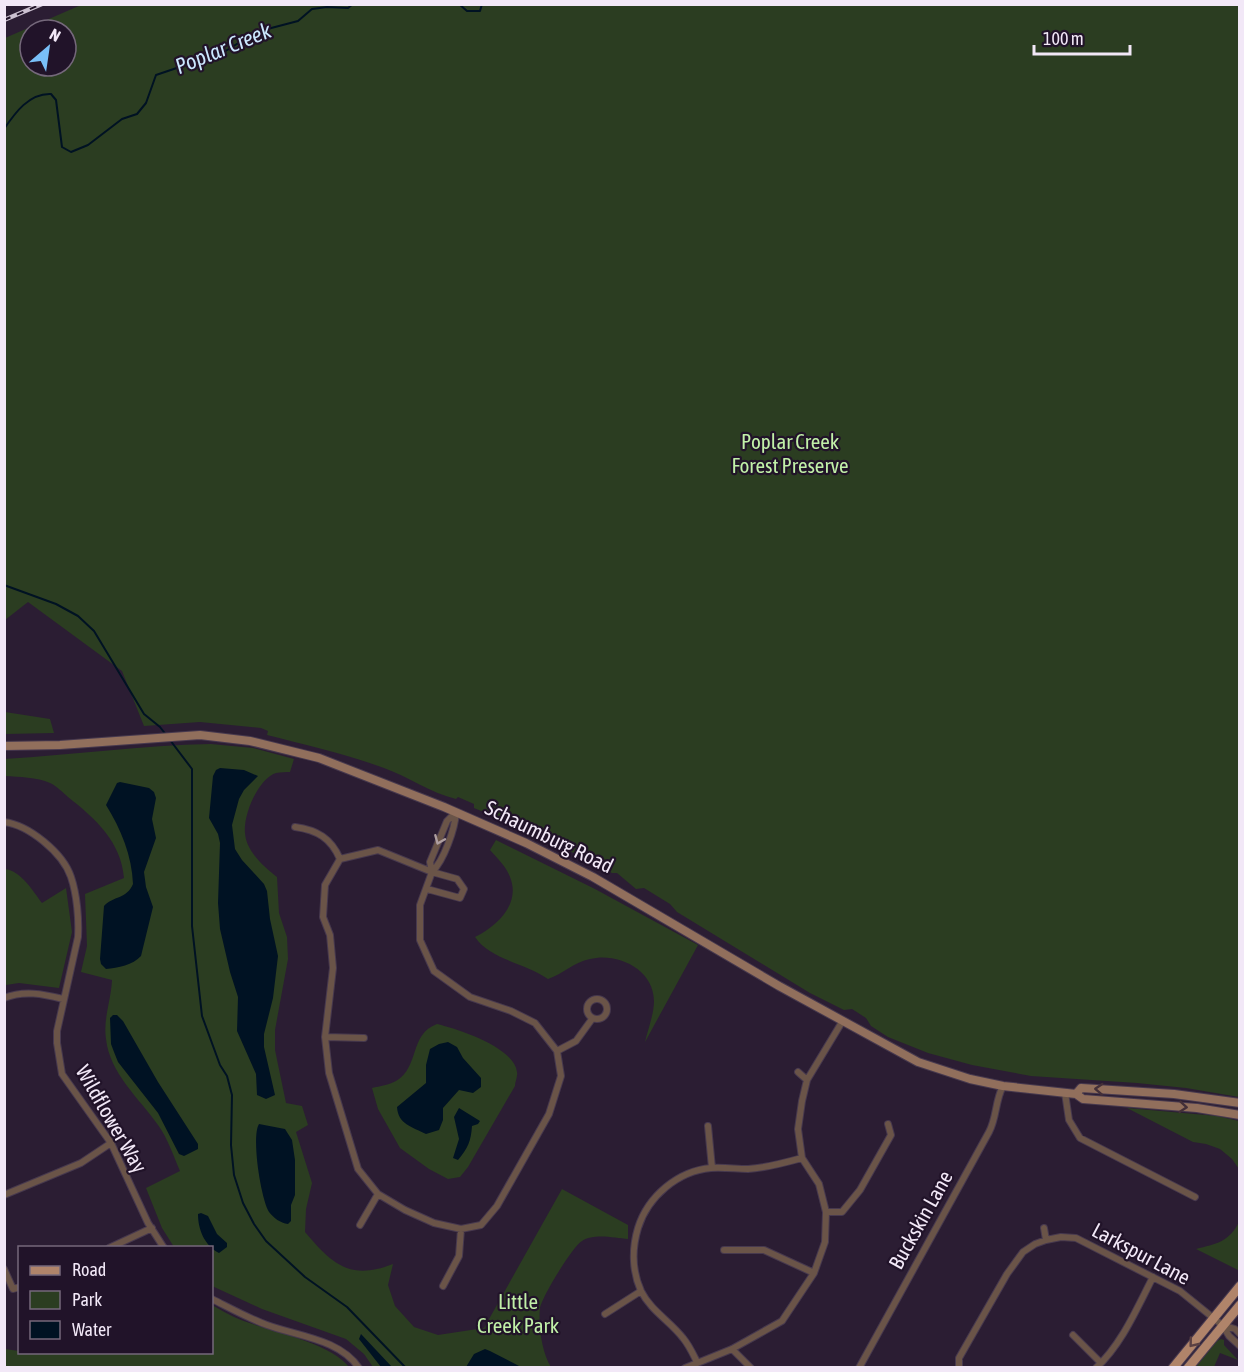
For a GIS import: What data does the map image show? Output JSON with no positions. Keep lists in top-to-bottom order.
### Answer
{
  "streets": {
    "main road": ["Schaumburg Road"],
    "street": ["Wildflower Way", "Buckskin Lane", "Larkspur Lane"]
  },
  "crossings": [
    ["Schaumburg Road", "Buckskin Lane"]
  ],
  "water": ["Poplar Creek"],
  "parks": ["Poplar Creek Forest Preserve", "Little Creek Park"],
  "legend": ["Road", "Park", "Water"],
  "scale_bar": "100 m",
  "north": "top right"
}
